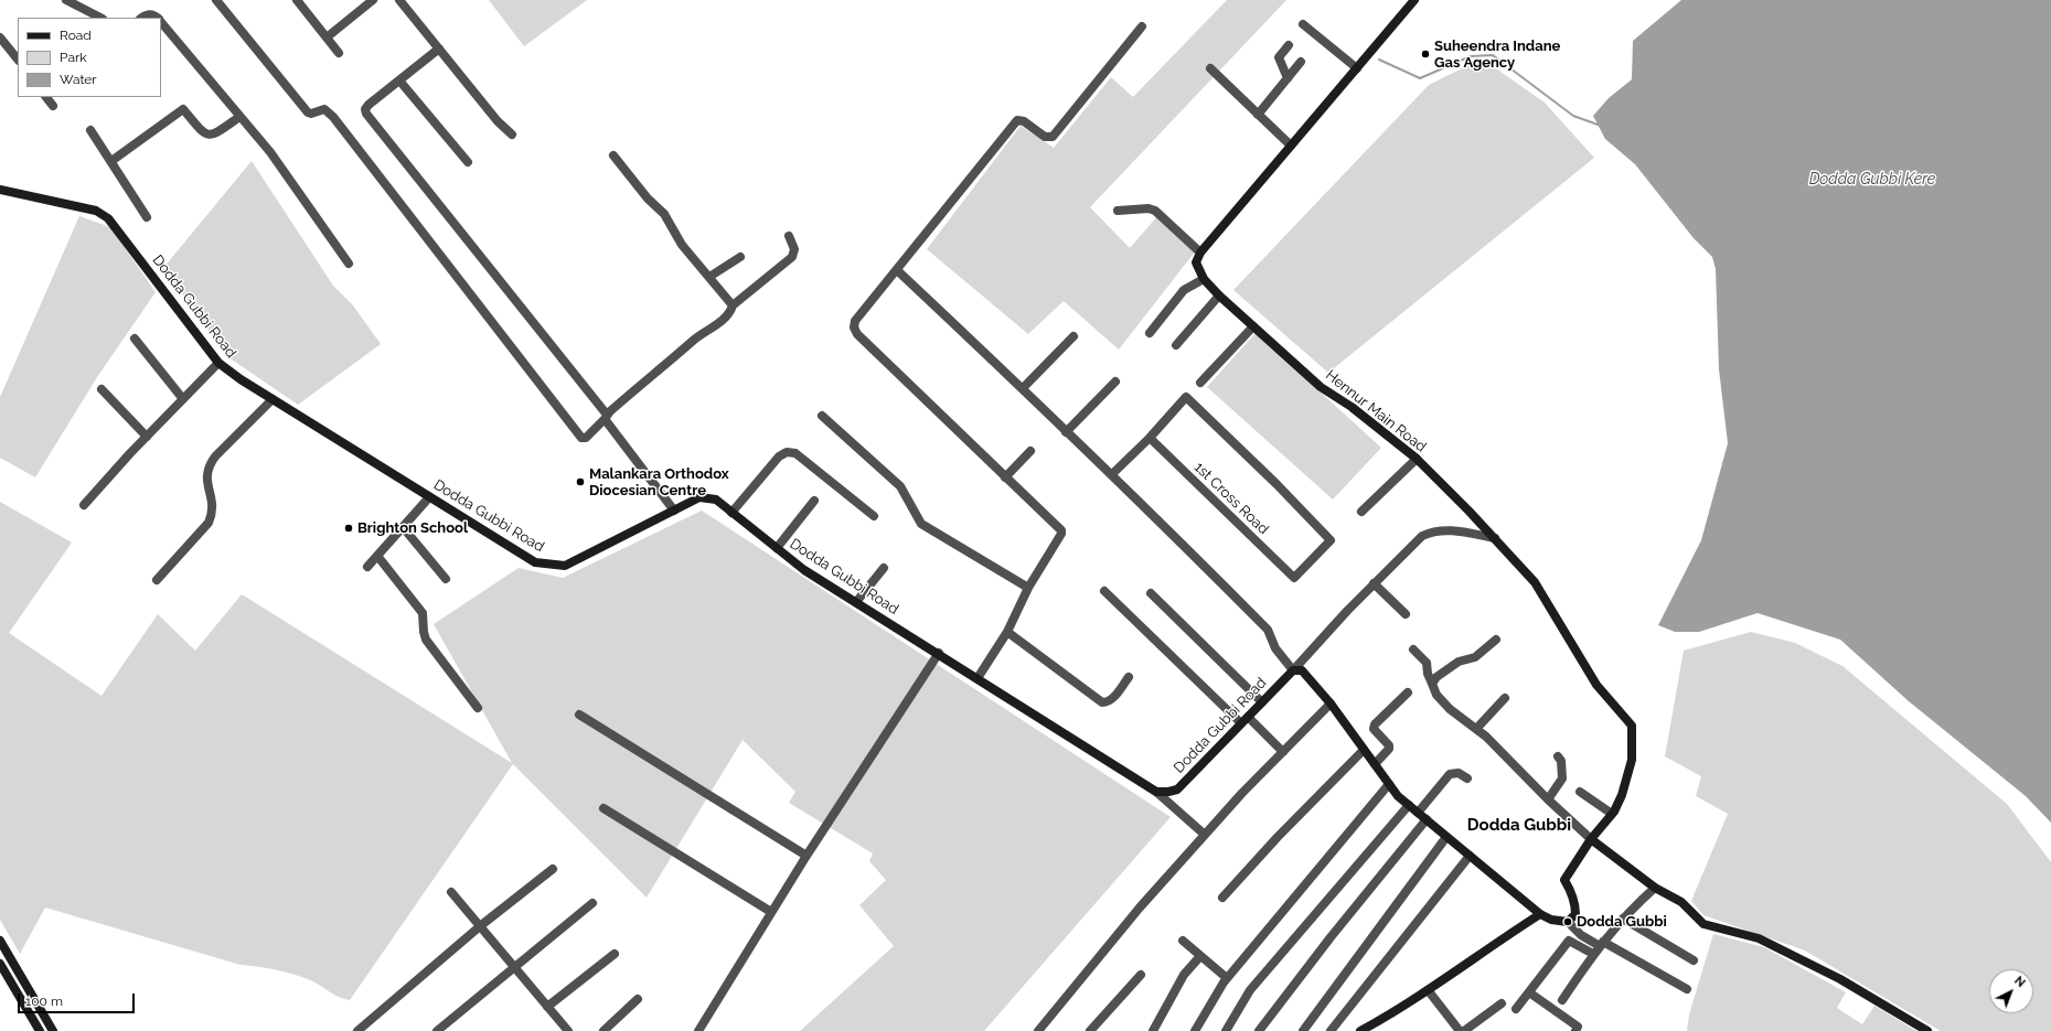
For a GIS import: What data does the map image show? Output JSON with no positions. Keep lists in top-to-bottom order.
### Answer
{
  "streets": {
    "street": ["Dodda Gubbi Road", "Hennur Main Road", "1st Cross Road"]
  },
  "districts": ["Dodda Gubbi"],
  "water": ["Dodda Gubbi Kere"],
  "places": [
    "Suheendra Indane Gas Agency",
    "Malankara Orthodox Diocesian Centre",
    "Brighton School",
    "Dodda Gubbi"
  ],
  "legend": ["Road", "Park", "Water"],
  "scale_bar": "100 m",
  "north": "top right"
}
